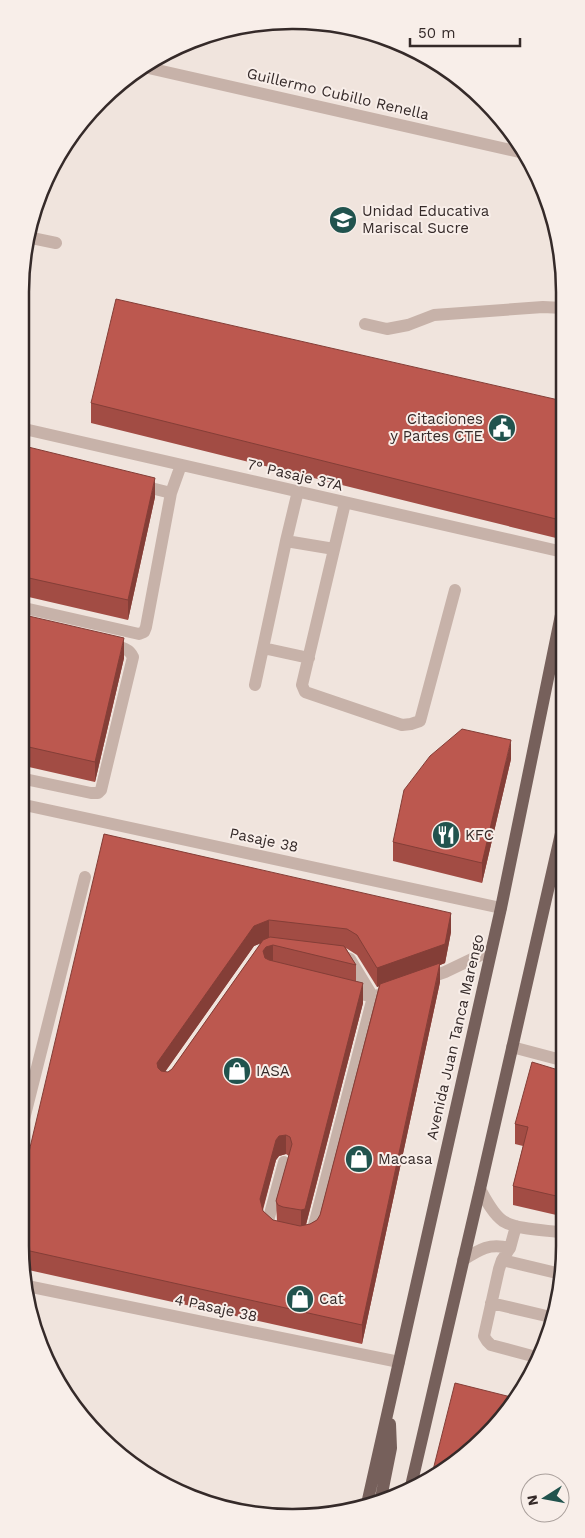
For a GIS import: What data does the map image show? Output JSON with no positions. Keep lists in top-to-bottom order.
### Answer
{
  "streets": {
    "main road": ["Avenida Juan Tanca Marengo"],
    "street": [
      "Guillermo Cubillo Renella",
      "7° Pasaje 37A",
      "Pasaje 38",
      "4 Pasaje 38"
    ]
  },
  "crossings": [
    ["Pasaje 38", "Avenida Juan Tanca Marengo"],
    ["Avenida Juan Tanca Marengo", "4 Pasaje 38"]
  ],
  "places": {
    "school or university": ["Unidad Educativa Mariscal Sucre"],
    "public building": ["Citaciones y Partes CTE"],
    "restaurant": ["KFC"],
    "shop": ["IASA", "Macasa", "Cat"]
  },
  "scale_bar": "50 m",
  "north": "left"
}
